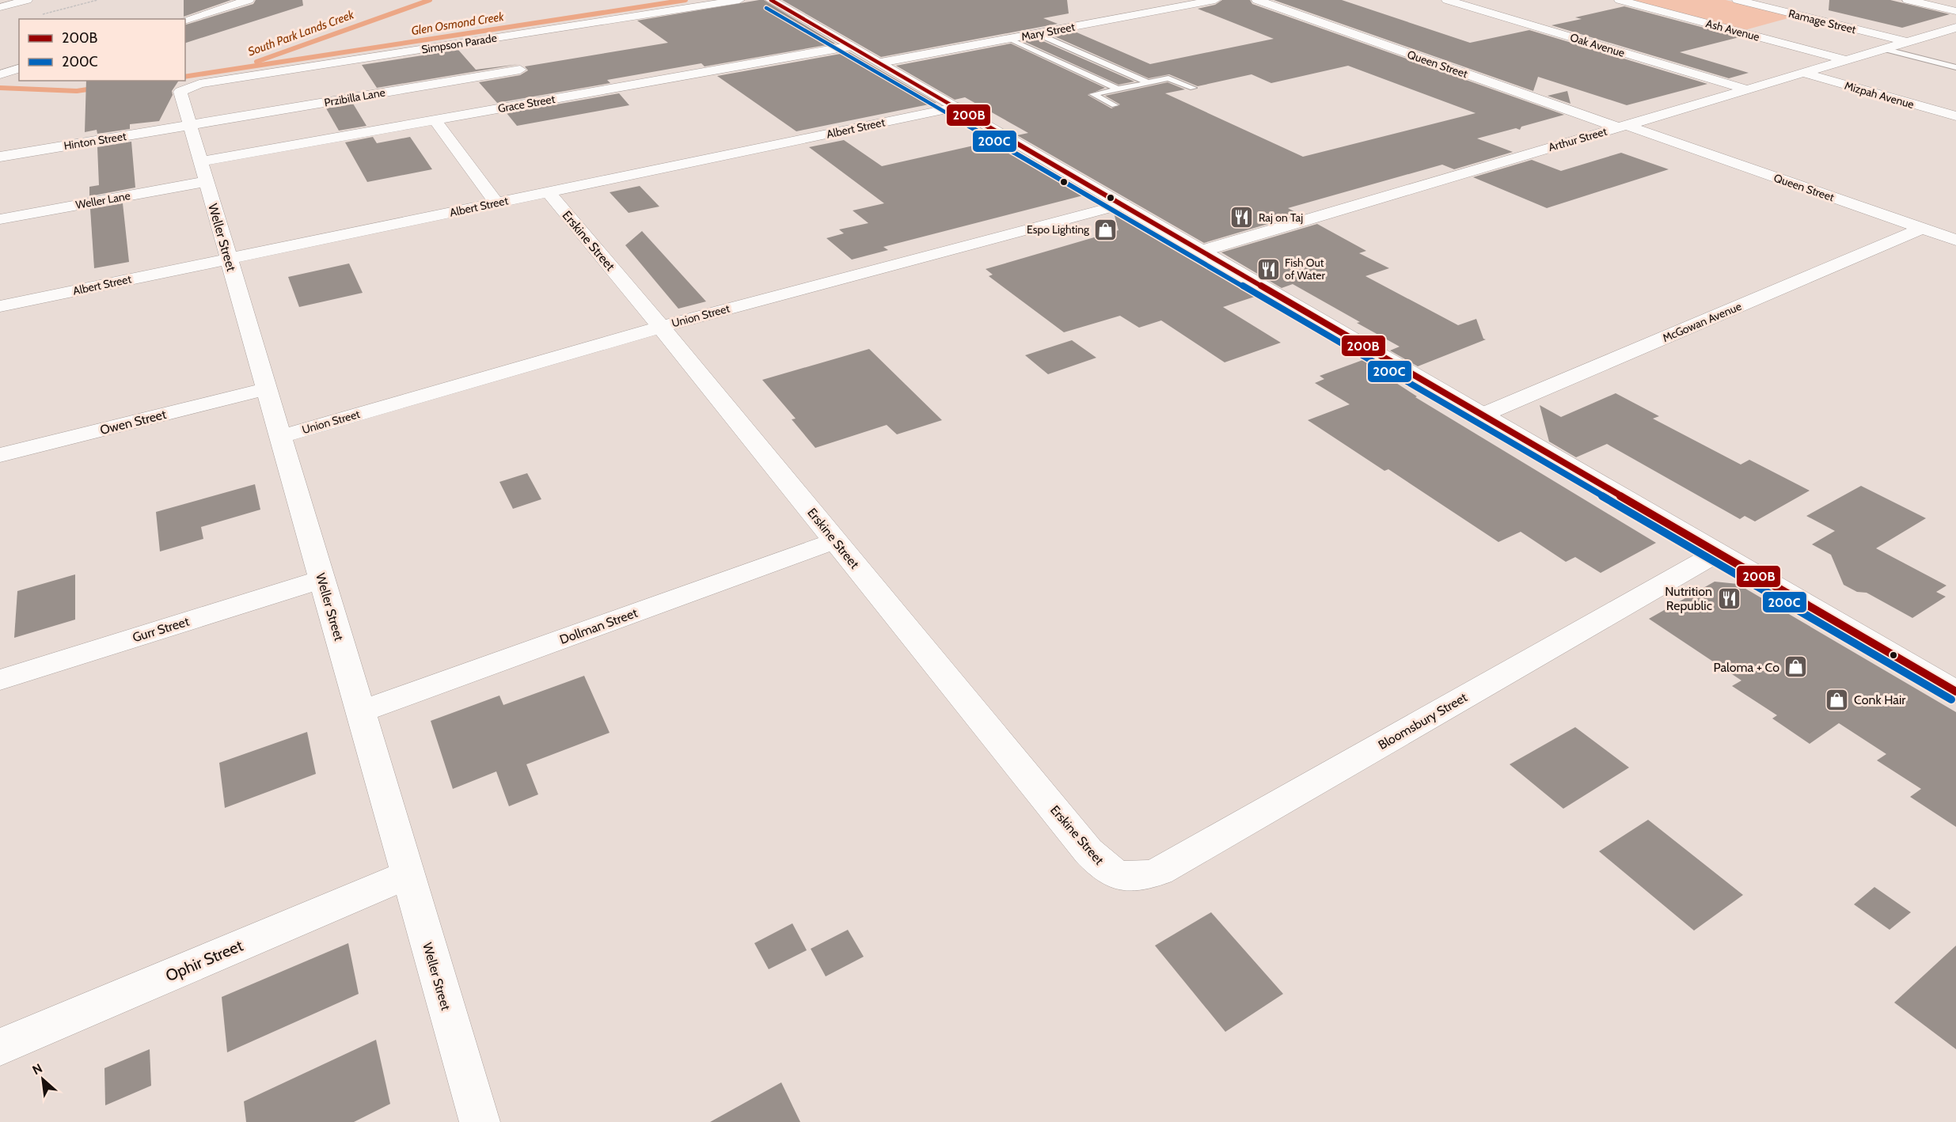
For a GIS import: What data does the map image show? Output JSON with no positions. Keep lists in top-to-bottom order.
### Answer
{
  "streets": {
    "street": [
      "Ramage Street",
      "Ash Avenue",
      "Mary Street",
      "Simpson Parade",
      "Oak Avenue",
      "Queen Street",
      "Mizpah Avenue",
      "Przibilla Lane",
      "Grace Street",
      "Albert Street",
      "Arthur Street",
      "Hinton Street",
      "Weller Lane",
      "Weller Street",
      "Erskine Street",
      "Union Street",
      "McGowan Avenue",
      "Owen Street",
      "Dollman Street",
      "Gurr Street",
      "Bloomsbury Street",
      "Ophir Street"
    ]
  },
  "crossings": [
    ["Ramage Street", "Arthur Street"],
    ["Ash Avenue", "Arthur Street"],
    ["Simpson Parade", "Weller Street"],
    ["Oak Avenue", "Arthur Street"],
    ["Queen Street", "Arthur Street"],
    ["Queen Street", "McGowan Avenue"],
    ["Mizpah Avenue", "Arthur Street"],
    ["Przibilla Lane", "Hinton Street"],
    ["Przibilla Lane", "Weller Street"],
    ["Grace Street", "Weller Lane"],
    ["Grace Street", "Weller Street"],
    ["Albert Street", "Weller Street"],
    ["Albert Street", "Erskine Street"],
    ["Hinton Street", "Weller Street"],
    ["Weller Lane", "Weller Street"],
    ["Weller Street", "Union Street"],
    ["Weller Street", "Owen Street"],
    ["Weller Street", "Dollman Street"],
    ["Weller Street", "Gurr Street"],
    ["Weller Street", "Ophir Street"],
    ["Erskine Street", "Union Street"],
    ["Erskine Street", "Dollman Street"],
    ["Erskine Street", "Bloomsbury Street"]
  ],
  "water": ["Glen Osmond Creek", "South Park Lands Creek"],
  "places": {
    "restaurant": ["Raj on Taj", "Fish Out of Water", "Nutrition Republic"],
    "shop": ["Espo Lighting", "Paloma + Co", "Conk Hair"]
  },
  "lines": ["transit line 200B", "transit line 200C"],
  "legend": ["200B", "200C"],
  "north": "top left"
}
